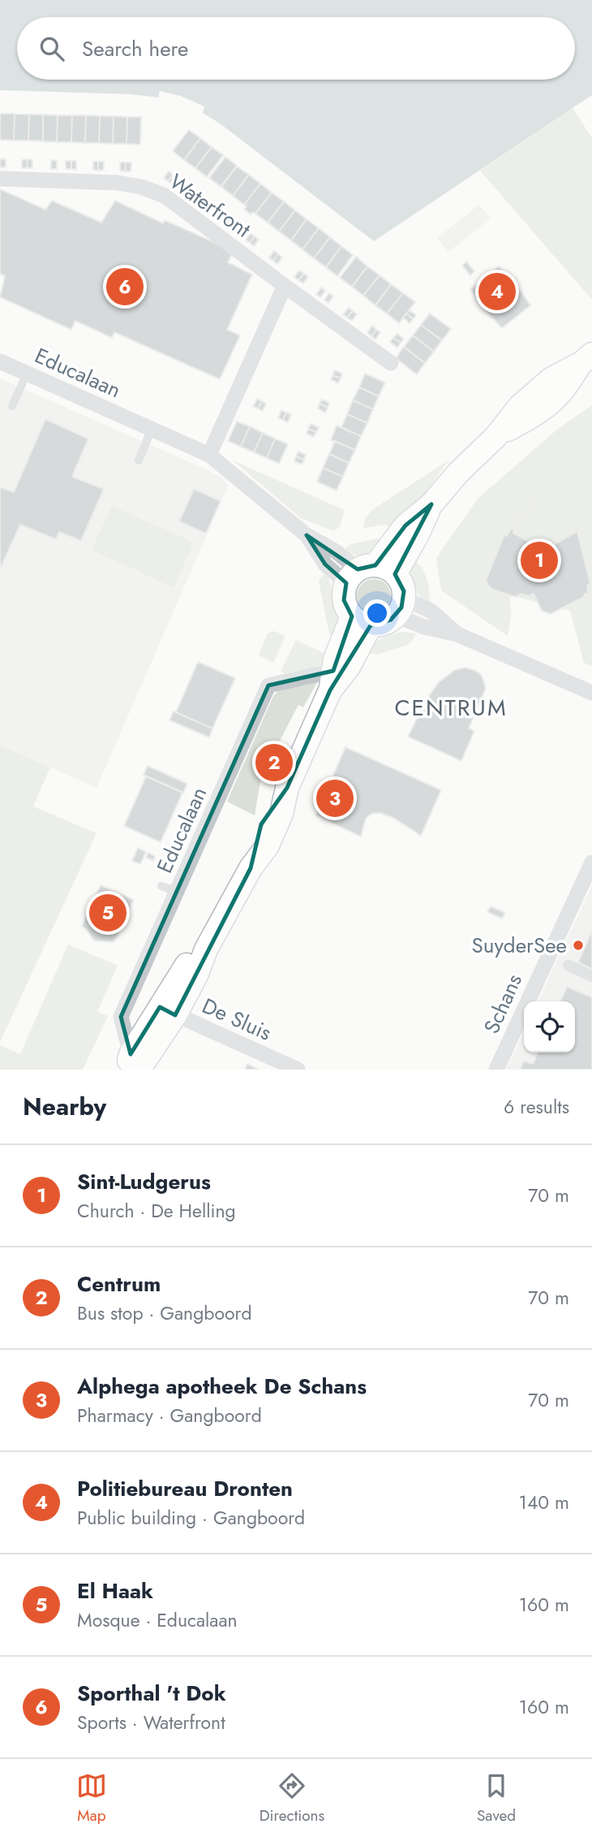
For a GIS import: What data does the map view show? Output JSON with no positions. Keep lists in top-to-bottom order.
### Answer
{
  "streets": {
    "street": [
      "Waterfront",
      "Educalaan",
      "Schans",
      "De Sluis"
    ]
  },
  "districts": ["CENTRUM"],
  "places": ["SuyderSee"],
  "page": {
    "search": "Search here",
    "pins": [
      "6",
      "4",
      "1",
      "2",
      "3",
      "5"
    ],
    "heading": ["Nearby", "6 results"],
    "list": [
      {
        "mark": "1",
        "name": "Sint-Ludgerus",
        "note": "Church · De Helling",
        "value": "70 m"
      },
      {
        "mark": "2",
        "name": "Centrum",
        "note": "Bus stop · Gangboord",
        "value": "70 m"
      },
      {
        "mark": "3",
        "name": "Alphega apotheek De Schans",
        "note": "Pharmacy · Gangboord",
        "value": "70 m"
      },
      {
        "mark": "4",
        "name": "Politiebureau Dronten",
        "note": "Public building · Gangboord",
        "value": "140 m"
      },
      {
        "mark": "5",
        "name": "El Haak",
        "note": "Mosque · Educalaan",
        "value": "160 m"
      },
      {
        "mark": "6",
        "name": "Sporthal 't Dok",
        "note": "Sports · Waterfront",
        "value": "160 m"
      }
    ],
    "nav": ["Map", "Directions", "Saved"]
  }
}
